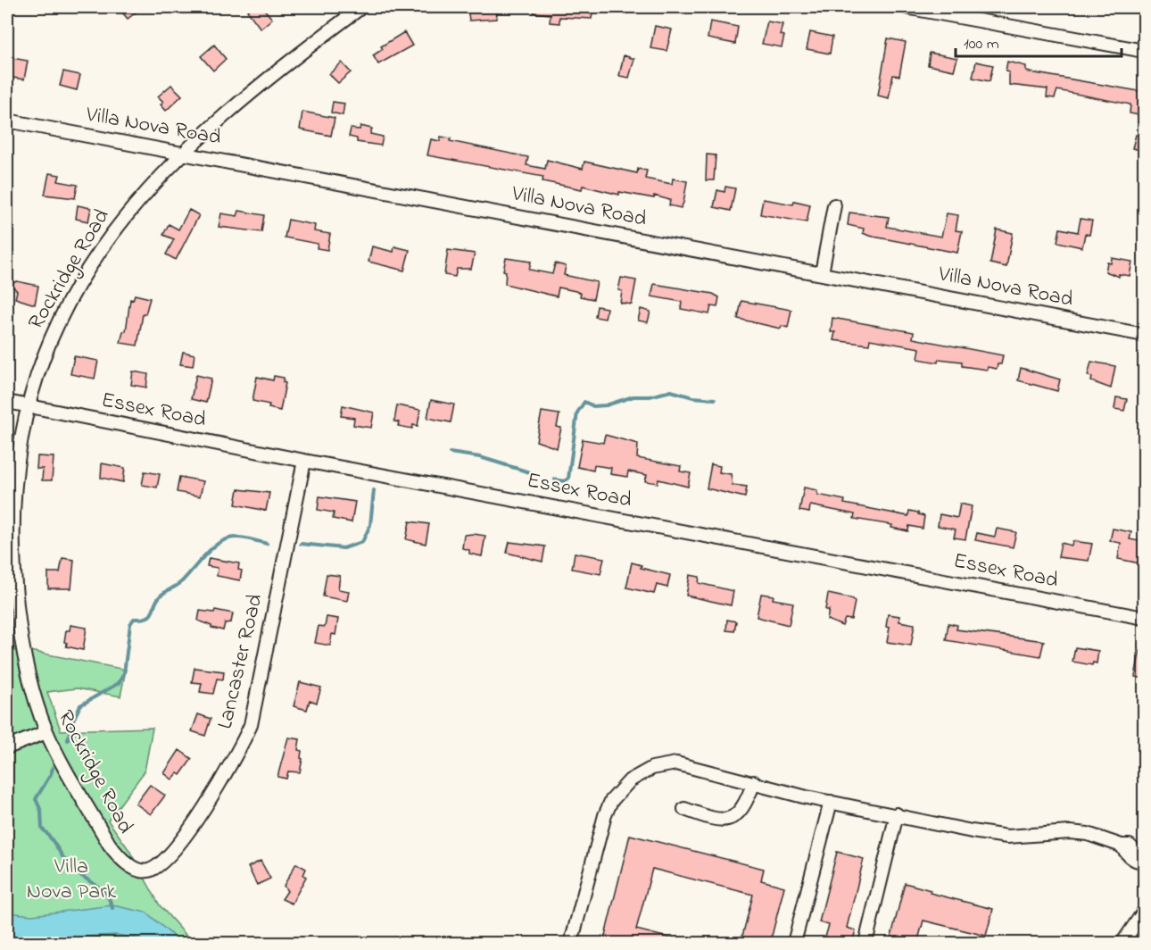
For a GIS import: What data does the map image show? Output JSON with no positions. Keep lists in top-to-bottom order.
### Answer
{
  "streets": {
    "street": [
      "Villa Nova Road",
      "Rockridge Road",
      "Essex Road",
      "Lancaster Road"
    ]
  },
  "crossings": [
    ["Villa Nova Road", "Rockridge Road"],
    ["Rockridge Road", "Essex Road"],
    ["Rockridge Road", "Lancaster Road"],
    ["Essex Road", "Lancaster Road"]
  ],
  "parks": ["Villa Nova Park"],
  "scale_bar": "100 m"
}
